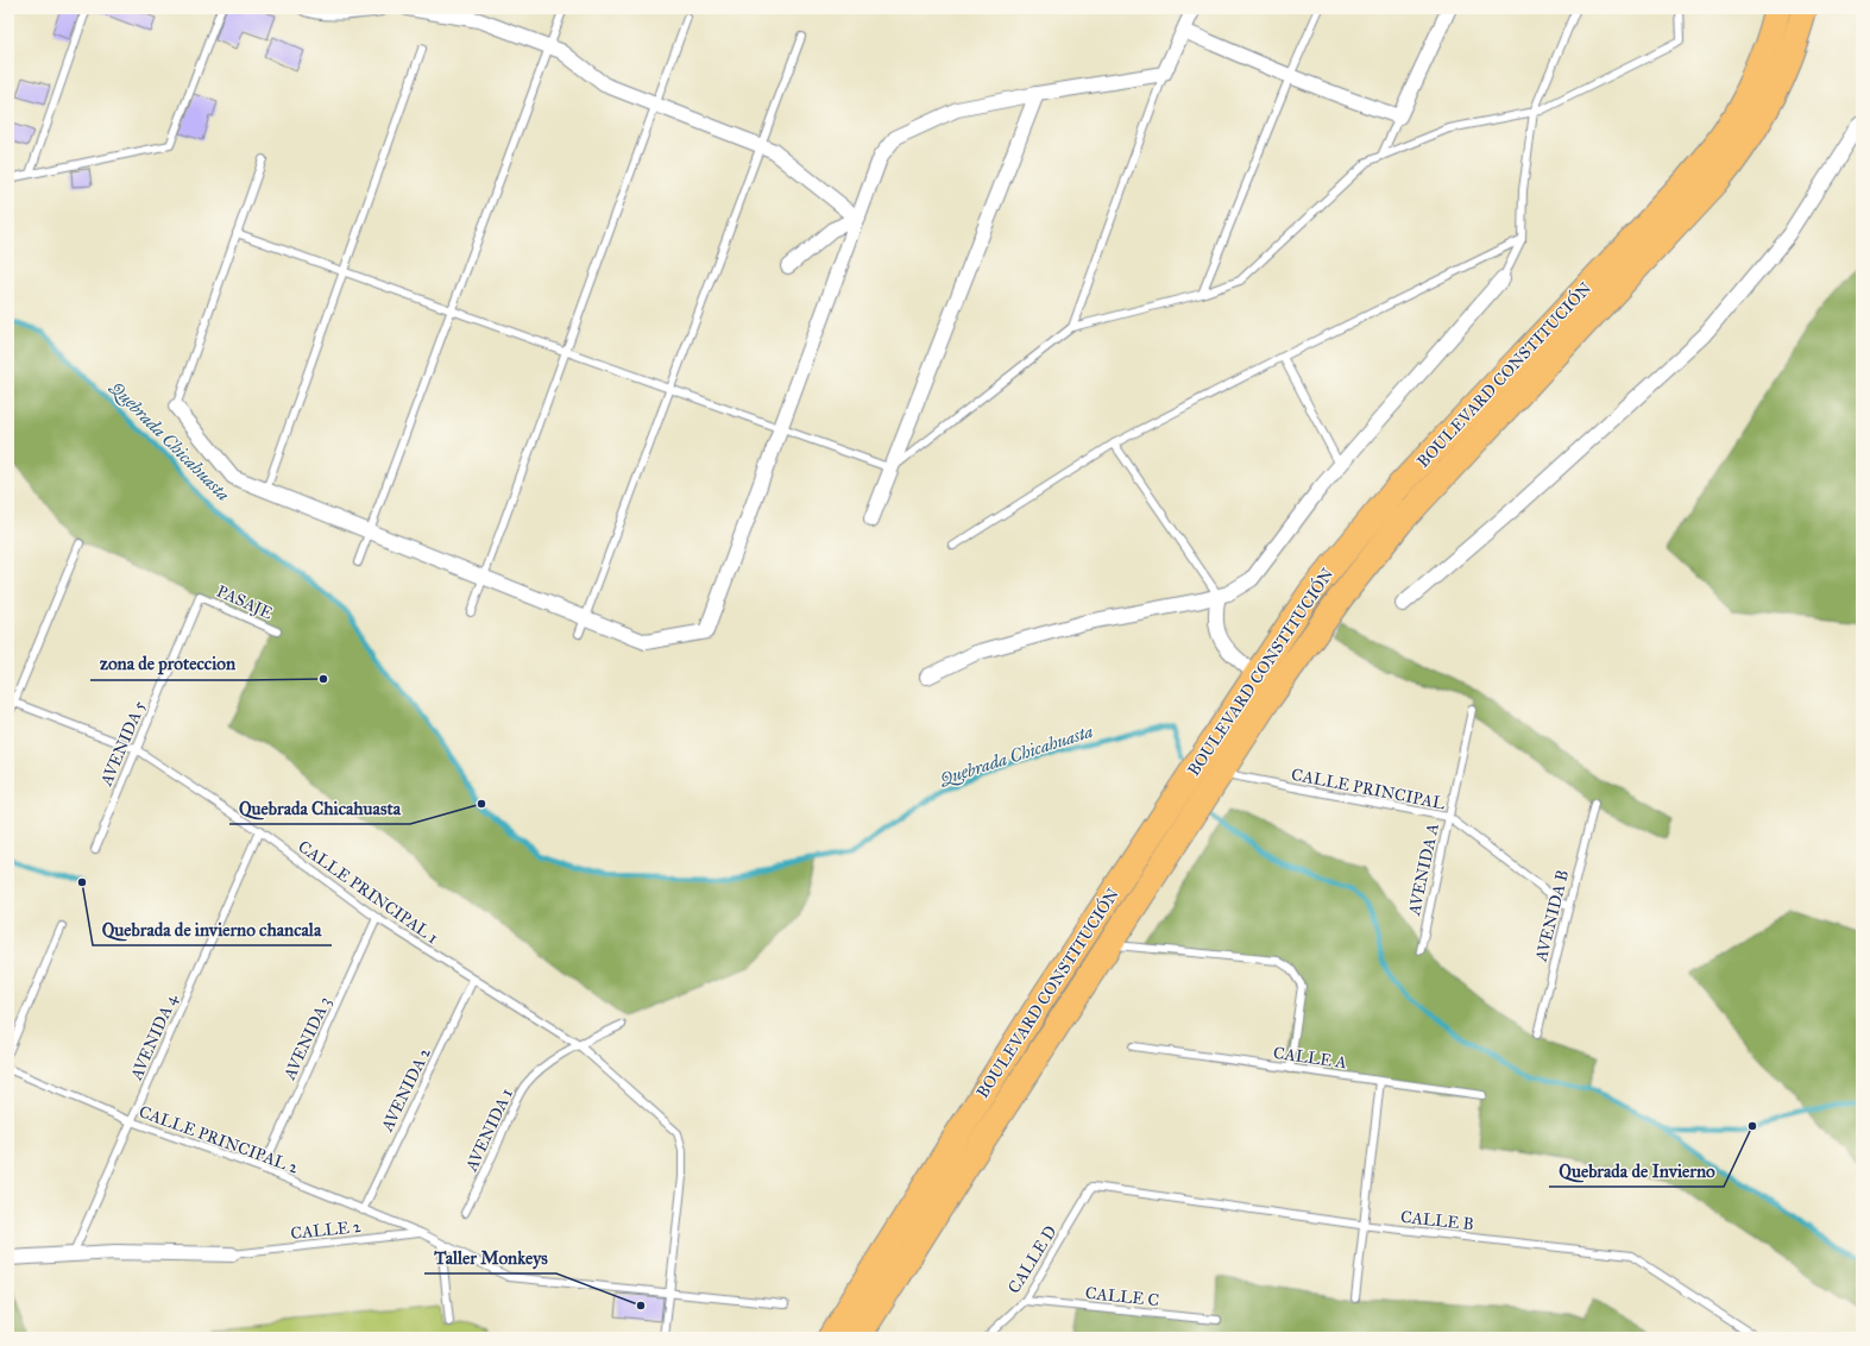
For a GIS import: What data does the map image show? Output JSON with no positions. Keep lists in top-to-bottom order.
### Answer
{
  "streets": {
    "highway": ["BOULEVARD CONSTITUCIÓN"],
    "lane": [
      "PASAJE",
      "AVENIDA 5",
      "CALLE PRINCIPAL",
      "AVENIDA A",
      "CALLE PRINCIPAL 1",
      "AVENIDA B",
      "AVENIDA 4",
      "AVENIDA 3",
      "CALLE A",
      "AVENIDA 2",
      "AVENIDA 1",
      "CALLE PRINCIPAL 2",
      "CALLE B",
      "CALLE 2",
      "CALLE D",
      "CALLE C"
    ]
  },
  "crossings": [
    ["BOULEVARD CONSTITUCIÓN", "CALLE PRINCIPAL"],
    ["PASAJE", "AVENIDA 5"],
    ["AVENIDA 5", "CALLE PRINCIPAL 1"],
    ["CALLE PRINCIPAL", "AVENIDA A"],
    ["CALLE PRINCIPAL", "AVENIDA B"],
    ["CALLE PRINCIPAL 1", "AVENIDA 4"],
    ["CALLE PRINCIPAL 1", "AVENIDA 3"],
    ["CALLE PRINCIPAL 1", "AVENIDA 2"],
    ["CALLE PRINCIPAL 1", "AVENIDA 1"],
    ["CALLE PRINCIPAL 1", "CALLE PRINCIPAL 2"],
    ["AVENIDA 4", "CALLE PRINCIPAL 2"],
    ["AVENIDA 3", "CALLE PRINCIPAL 2"],
    ["AVENIDA 2", "CALLE PRINCIPAL 2"],
    ["CALLE PRINCIPAL 2", "CALLE 2"],
    ["CALLE B", "CALLE D"],
    ["CALLE D", "CALLE C"]
  ],
  "water": ["Quebrada Chicahuasta"],
  "places": [
    "zona de proteccion",
    "Quebrada Chicahuasta",
    "Quebrada de invierno chancala",
    "Quebrada de Invierno",
    "Taller Monkeys"
  ]
}
